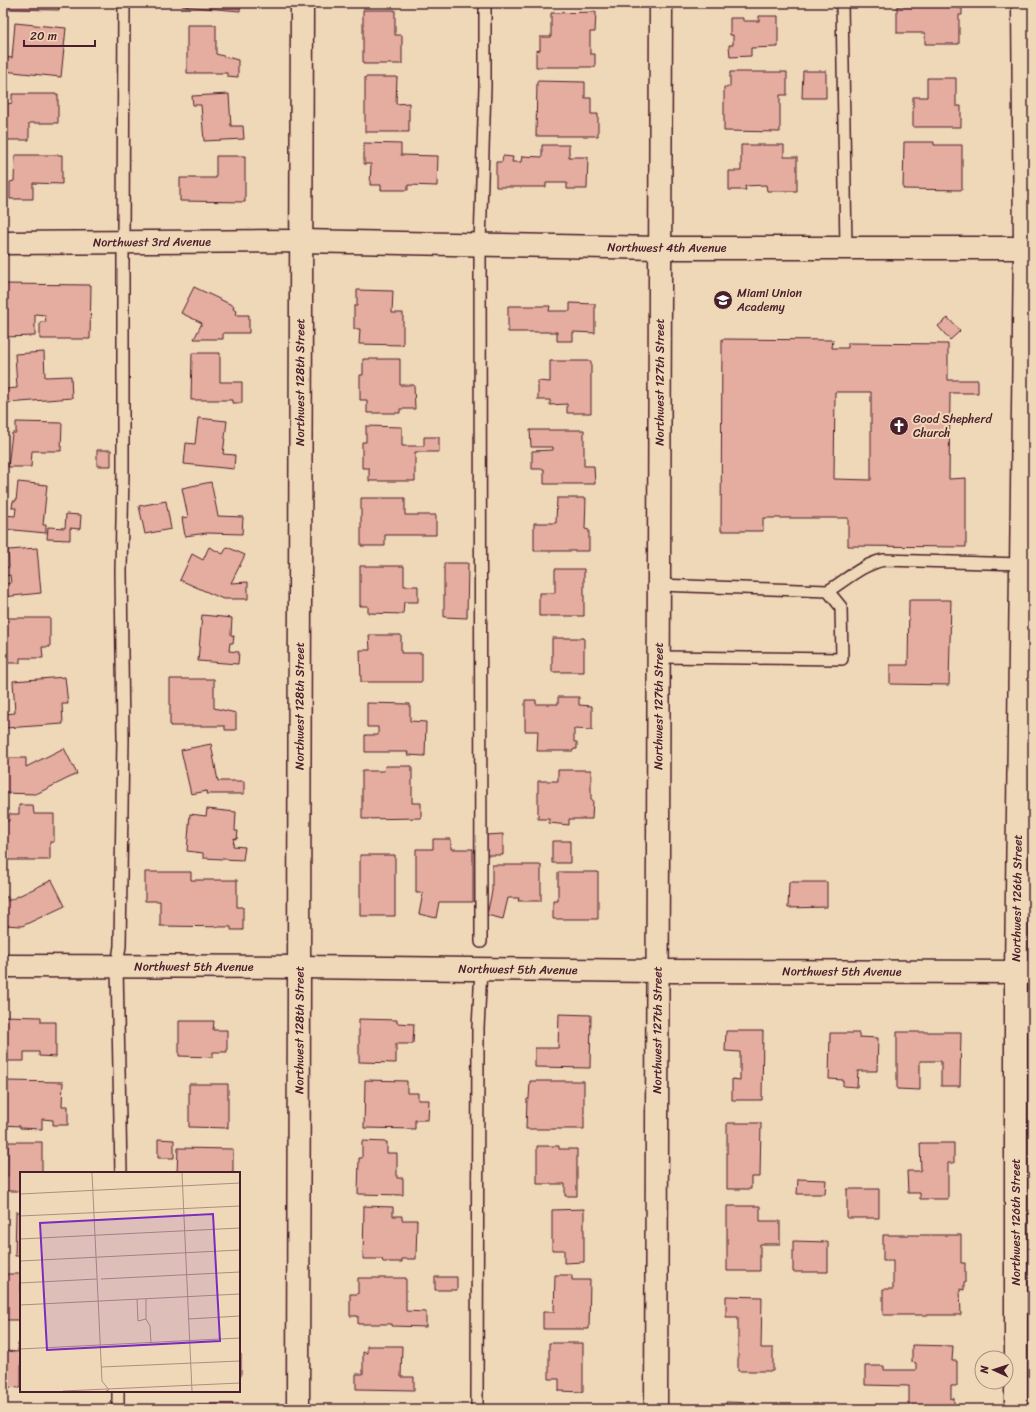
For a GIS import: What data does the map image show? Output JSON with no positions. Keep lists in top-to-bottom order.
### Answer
{
  "streets": {
    "street": [
      "Northwest 3rd Avenue",
      "Northwest 4th Avenue",
      "Northwest 128th Street",
      "Northwest 127th Street",
      "Northwest 126th Street",
      "Northwest 5th Avenue"
    ]
  },
  "crossings": [
    ["Northwest 3rd Avenue", "Northwest 4th Avenue"],
    ["Northwest 3rd Avenue", "Northwest 128th Street"],
    ["Northwest 4th Avenue", "Northwest 128th Street"],
    ["Northwest 4th Avenue", "Northwest 127th Street"],
    ["Northwest 4th Avenue", "Northwest 126th Street"],
    ["Northwest 128th Street", "Northwest 5th Avenue"],
    ["Northwest 127th Street", "Northwest 5th Avenue"],
    ["Northwest 126th Street", "Northwest 5th Avenue"]
  ],
  "places": {
    "school or university": ["Miami Union Academy"],
    "church": ["Good Shepherd Church"]
  },
  "scale_bar": "20 m",
  "north": "left"
}
